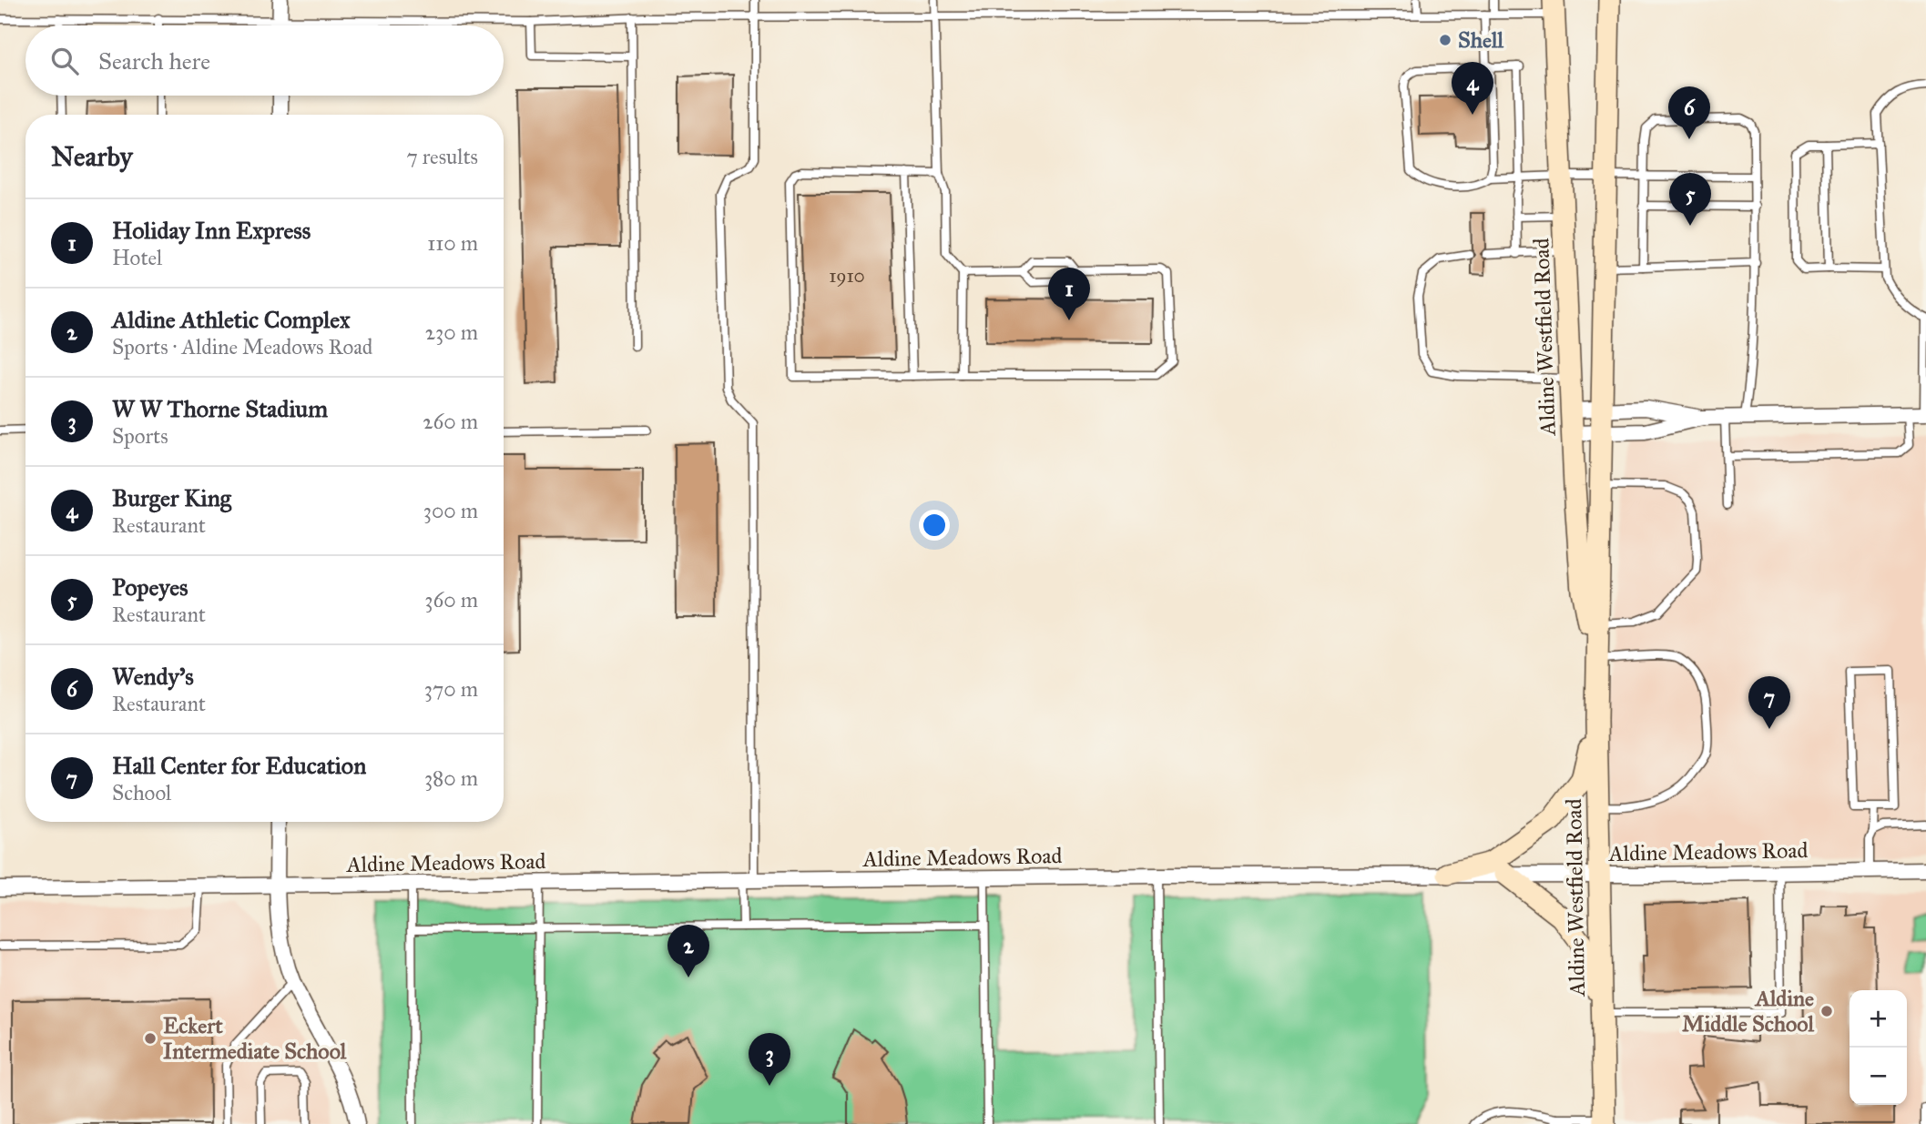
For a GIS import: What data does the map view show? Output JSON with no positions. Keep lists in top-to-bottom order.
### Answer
{
  "streets": {
    "main road": ["Aldine Westfield Road"],
    "street": ["Aldine Meadows Road"]
  },
  "crossings": [
    ["Aldine Westfield Road", "Aldine Meadows Road"]
  ],
  "places": ["Shell", "Aldine Middle School", "Eckert Intermediate School"],
  "house_numbers": ["1910"],
  "page": {
    "search": "Search here",
    "pins": [
      "4",
      "6",
      "5",
      "1",
      "7",
      "2",
      "3"
    ],
    "heading": ["Nearby", "7 results"],
    "list": [
      {
        "mark": "1",
        "name": "Holiday Inn Express",
        "note": "Hotel",
        "value": "110 m"
      },
      {
        "mark": "2",
        "name": "Aldine Athletic Complex",
        "note": "Sports · Aldine Meadows Road",
        "value": "230 m"
      },
      {
        "mark": "3",
        "name": "W W Thorne Stadium",
        "note": "Sports",
        "value": "260 m"
      },
      {
        "mark": "4",
        "name": "Burger King",
        "note": "Restaurant",
        "value": "300 m"
      },
      {
        "mark": "5",
        "name": "Popeyes",
        "note": "Restaurant",
        "value": "360 m"
      },
      {
        "mark": "6",
        "name": "Wendy's",
        "note": "Restaurant",
        "value": "370 m"
      },
      {
        "mark": "7",
        "name": "Hall Center for Education",
        "note": "School",
        "value": "380 m"
      }
    ],
    "map_buttons": ["+", "−"]
  }
}
